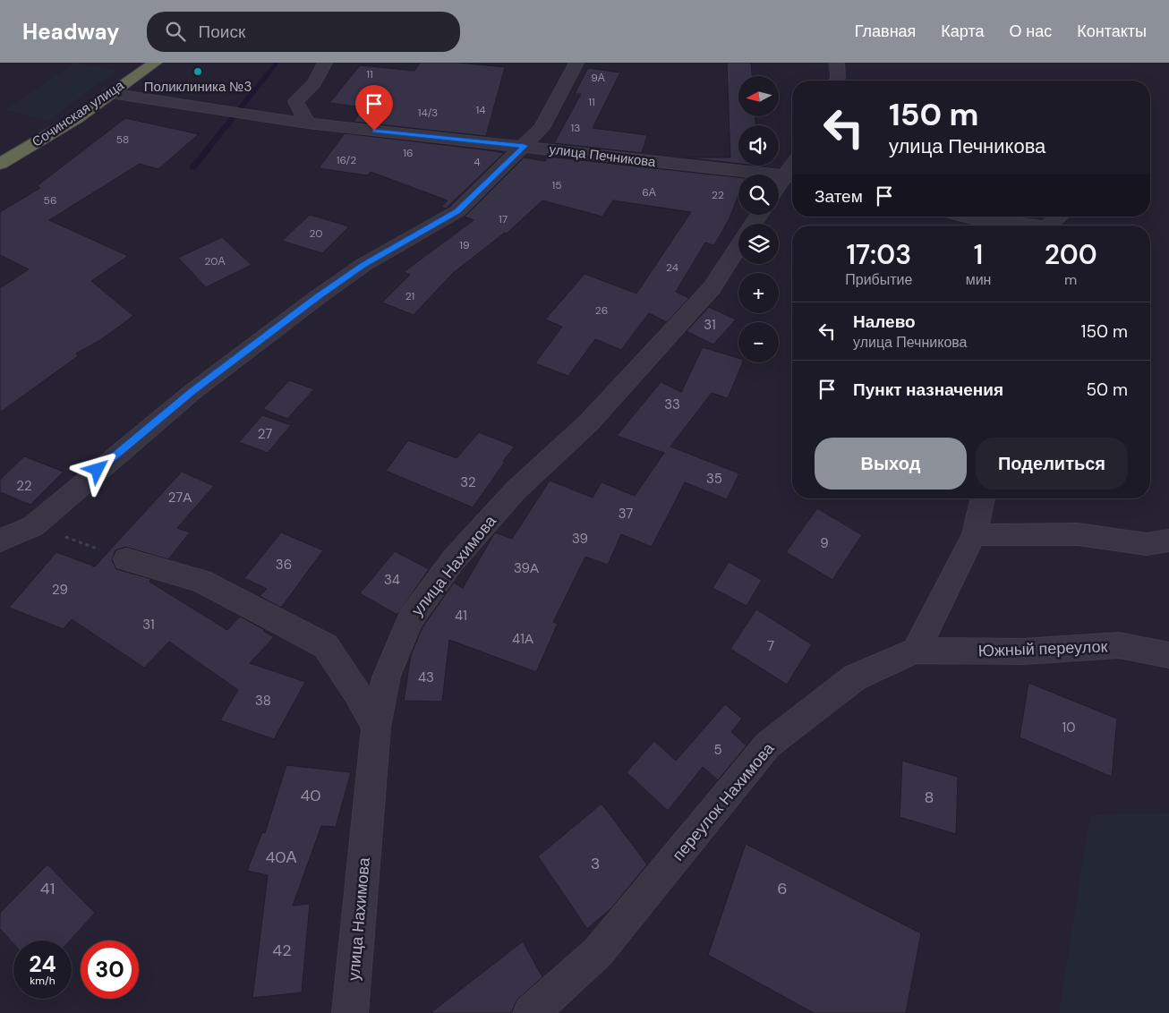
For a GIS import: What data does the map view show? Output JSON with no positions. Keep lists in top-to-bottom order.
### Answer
{
  "streets": {
    "highway": ["Сочинская улица"],
    "street": [
      "улица Печникова",
      "улица Нахимова",
      "Южный переулок",
      "переулок Нахимова"
    ]
  },
  "crossings": [
    ["Сочинская улица", "улица Печникова"],
    ["Южный переулок", "переулок Нахимова"]
  ],
  "places": ["Поликлиника №3"],
  "house_numbers": [
    "11",
    "9А",
    "11",
    "14",
    "14/3",
    "13",
    "58",
    "16",
    "16/2",
    "4",
    "15",
    "6А",
    "22",
    "56",
    "17",
    "20",
    "19",
    "20А",
    "24",
    "21",
    "26",
    "31",
    "33",
    "27",
    "35",
    "32",
    "22",
    "27А",
    "37",
    "39",
    "9",
    "36",
    "39А",
    "34",
    "29",
    "41",
    "31",
    "41А",
    "7",
    "43",
    "38",
    "10",
    "5",
    "40",
    "8",
    "40А",
    "3",
    "41",
    "6",
    "42"
  ],
  "north": "left",
  "page": {
    "header": "Headway",
    "search": "Поиск",
    "nav": [
      "Главная",
      "Карта",
      "О нас",
      "Контакты"
    ],
    "map_buttons": ["+", "−"],
    "turn": ["150 m", "улица Печникова"],
    "then": "Затем",
    "eta": [
      "17:03",
      "Прибытие",
      "1",
      "мин",
      "200",
      "m"
    ],
    "list": [
      {
        "name": "Налево",
        "note": "улица Печникова",
        "value": "150 m"
      },
      {
        "name": "Пункт назначения",
        "value": "50 m"
      }
    ],
    "buttons": ["Выход", "Поделиться"],
    "speed": "24 km/h",
    "limit": "30"
  }
}
